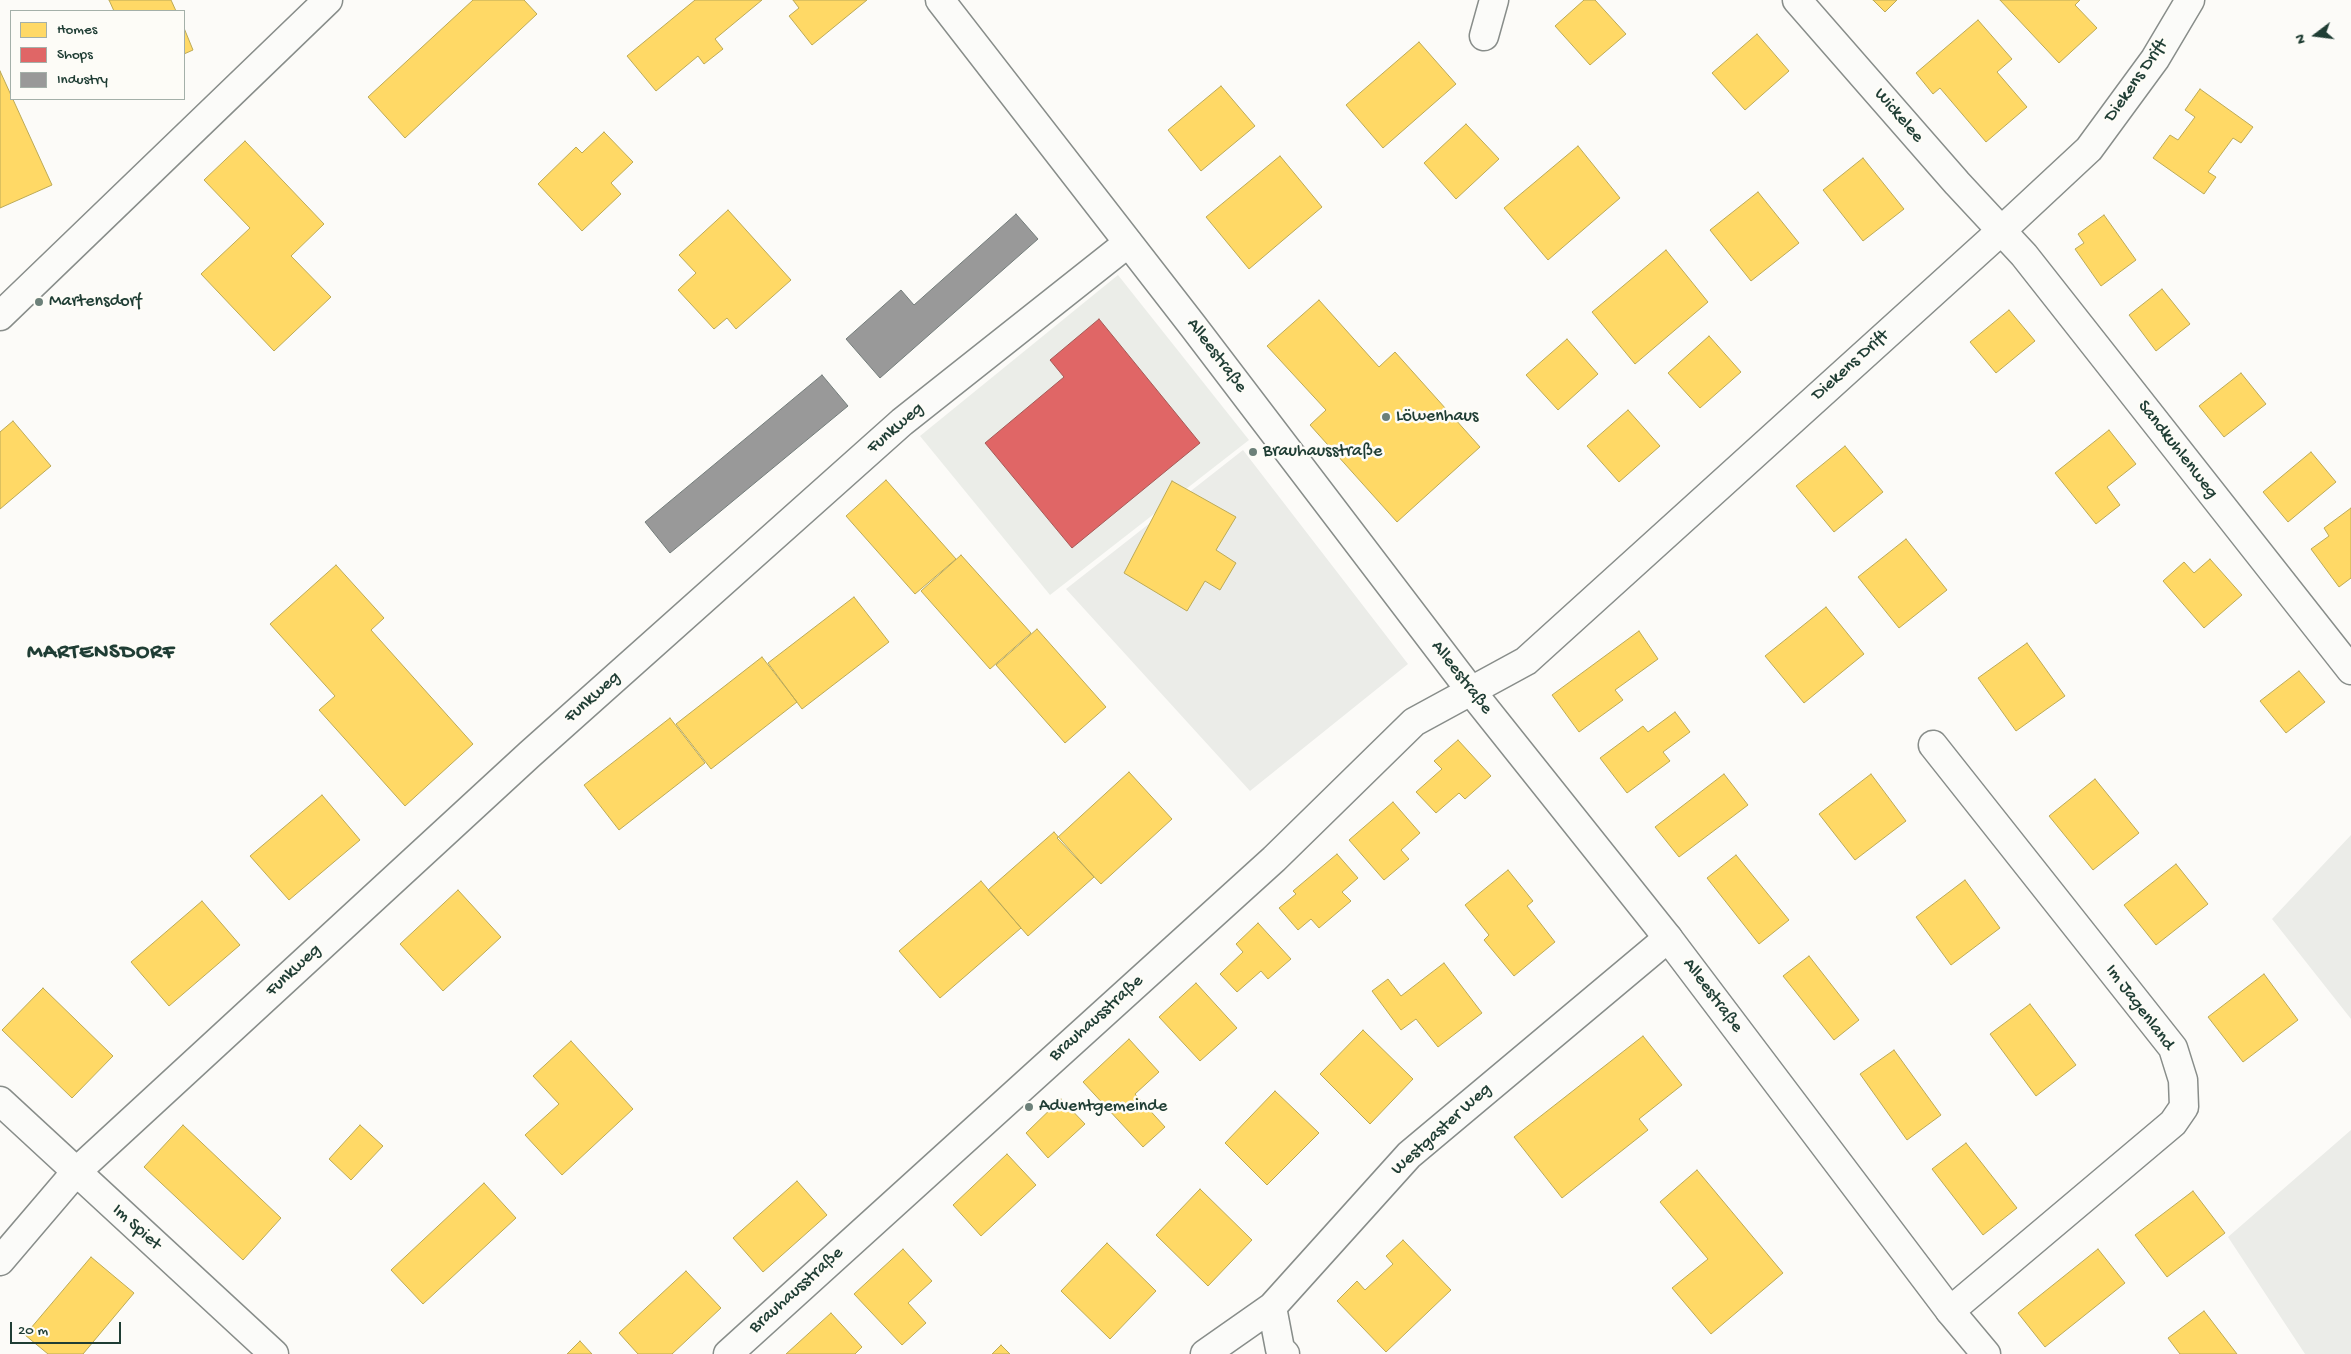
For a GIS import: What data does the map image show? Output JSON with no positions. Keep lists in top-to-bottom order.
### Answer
{
  "streets": {
    "street": [
      "Diekens Drift",
      "Wickelee",
      "Alleestraße",
      "Funkweg",
      "Sandkuhlenweg",
      "Im Jagenland",
      "Brauhausstraße",
      "Westgaster Weg",
      "Im Spiet"
    ]
  },
  "crossings": [
    ["Diekens Drift", "Wickelee"],
    ["Diekens Drift", "Alleestraße"],
    ["Diekens Drift", "Sandkuhlenweg"],
    ["Diekens Drift", "Brauhausstraße"],
    ["Wickelee", "Sandkuhlenweg"],
    ["Alleestraße", "Funkweg"],
    ["Alleestraße", "Im Jagenland"],
    ["Alleestraße", "Brauhausstraße"],
    ["Alleestraße", "Westgaster Weg"],
    ["Funkweg", "Im Spiet"]
  ],
  "districts": ["MARTENSDORF"],
  "places": [
    "Martensdorf",
    "Löwenhaus",
    "Brauhausstraße",
    "Adventgemeinde"
  ],
  "legend": ["Homes", "Shops", "Industry"],
  "scale_bar": "20 m",
  "north": "left"
}
